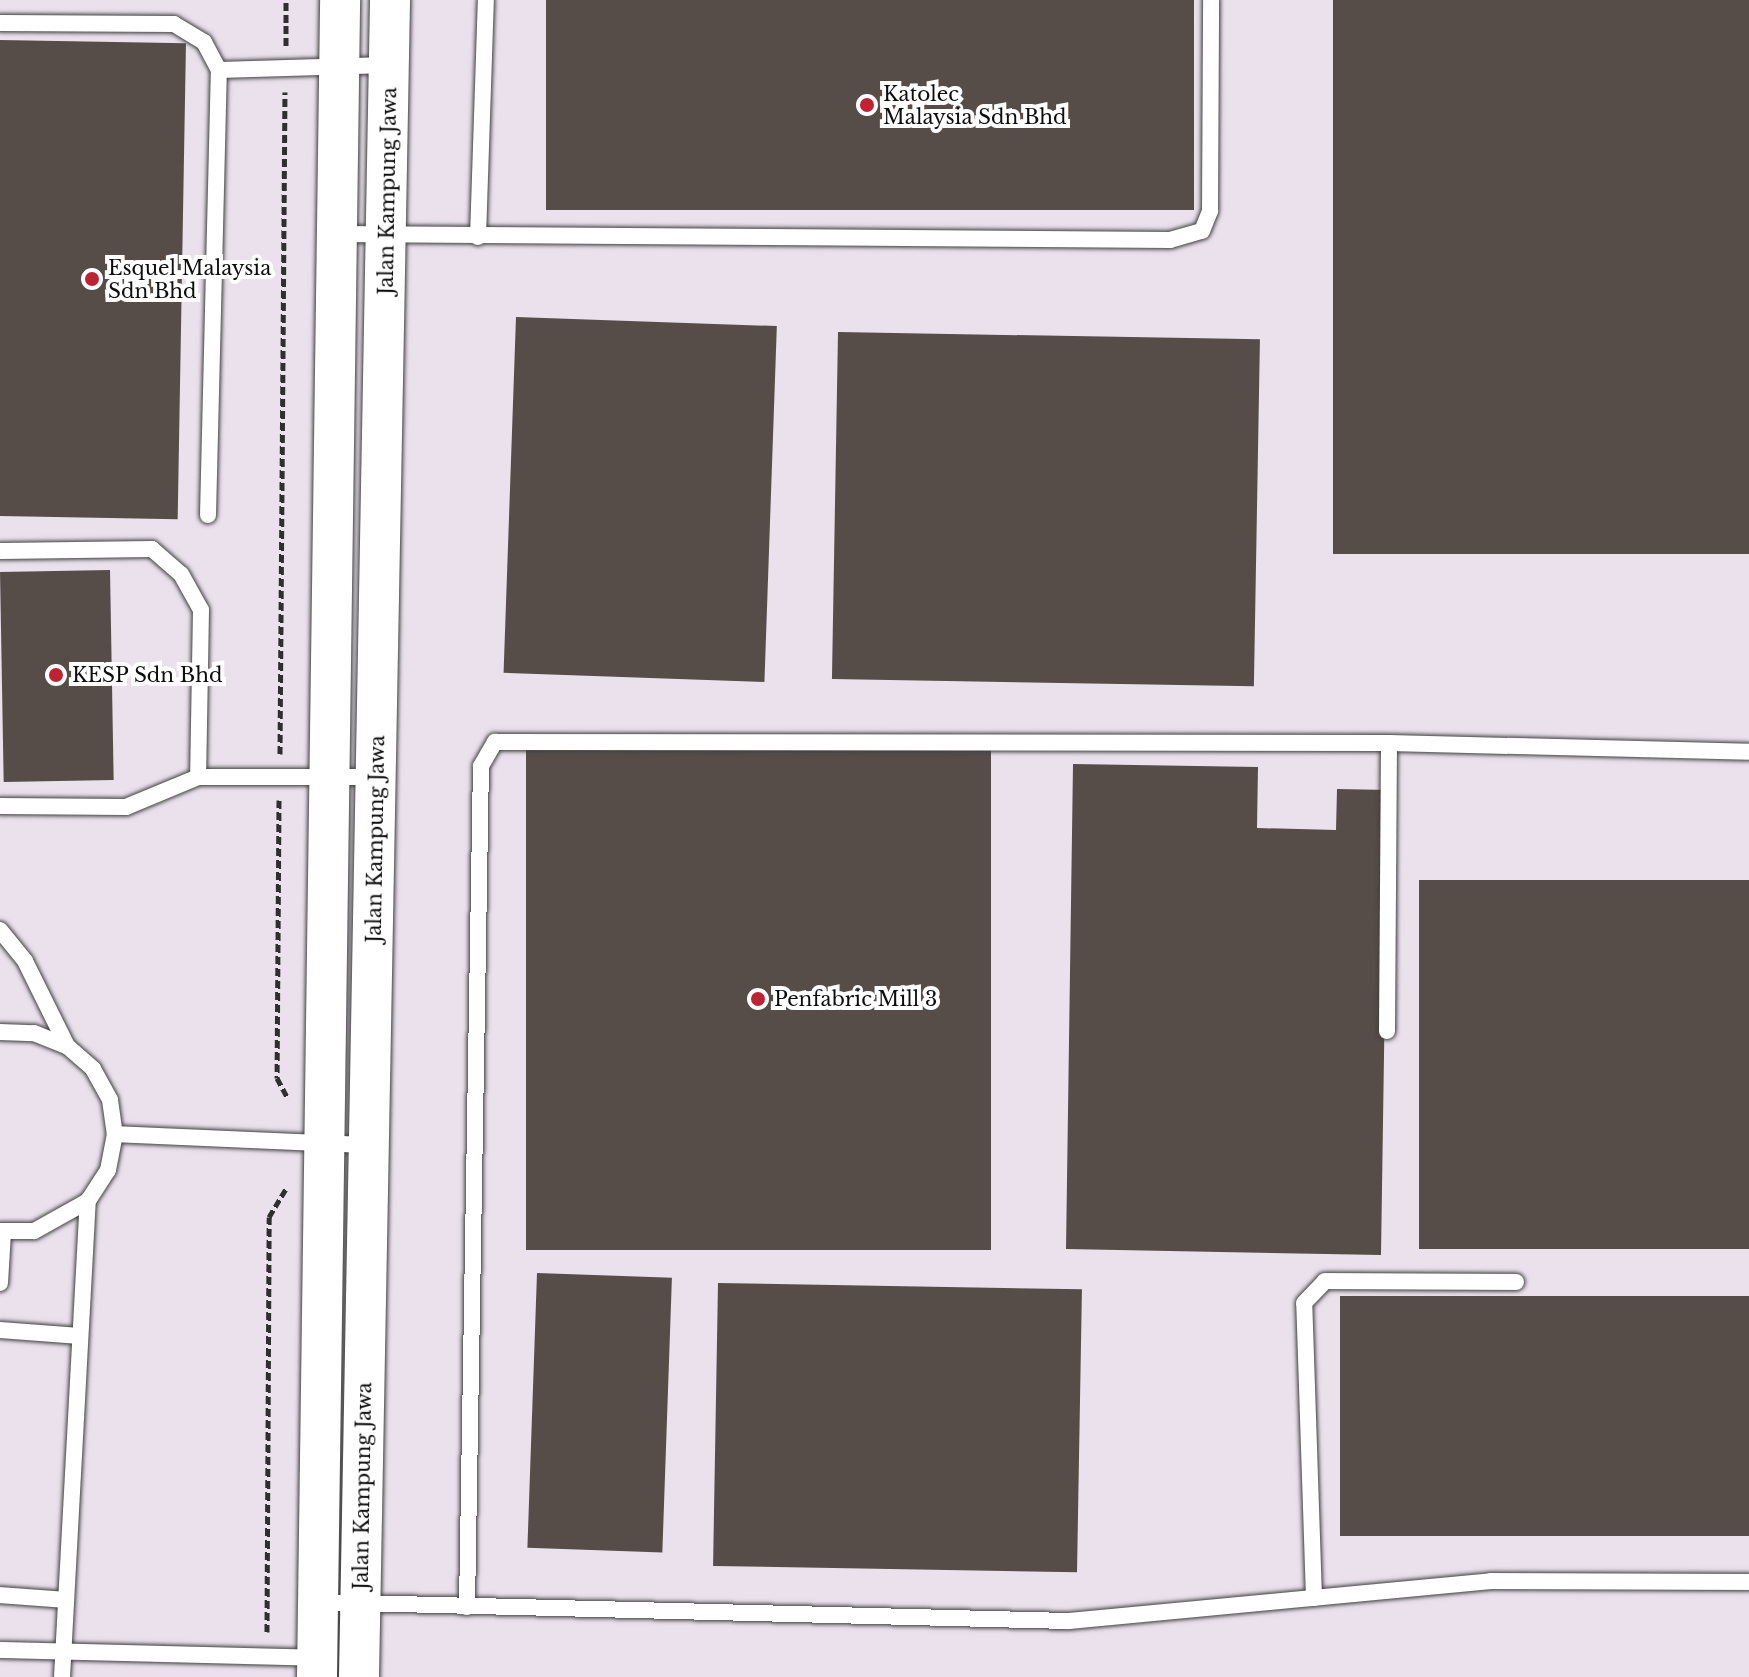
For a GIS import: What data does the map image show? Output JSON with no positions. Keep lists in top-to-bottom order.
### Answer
{
  "streets": {
    "street": ["Jalan Kampung Jawa"]
  },
  "places": [
    "Katolec Malaysia Sdn Bhd",
    "Esquel Malaysia Sdn Bhd",
    "KESP Sdn Bhd",
    "Penfabric Mill 3"
  ]
}
